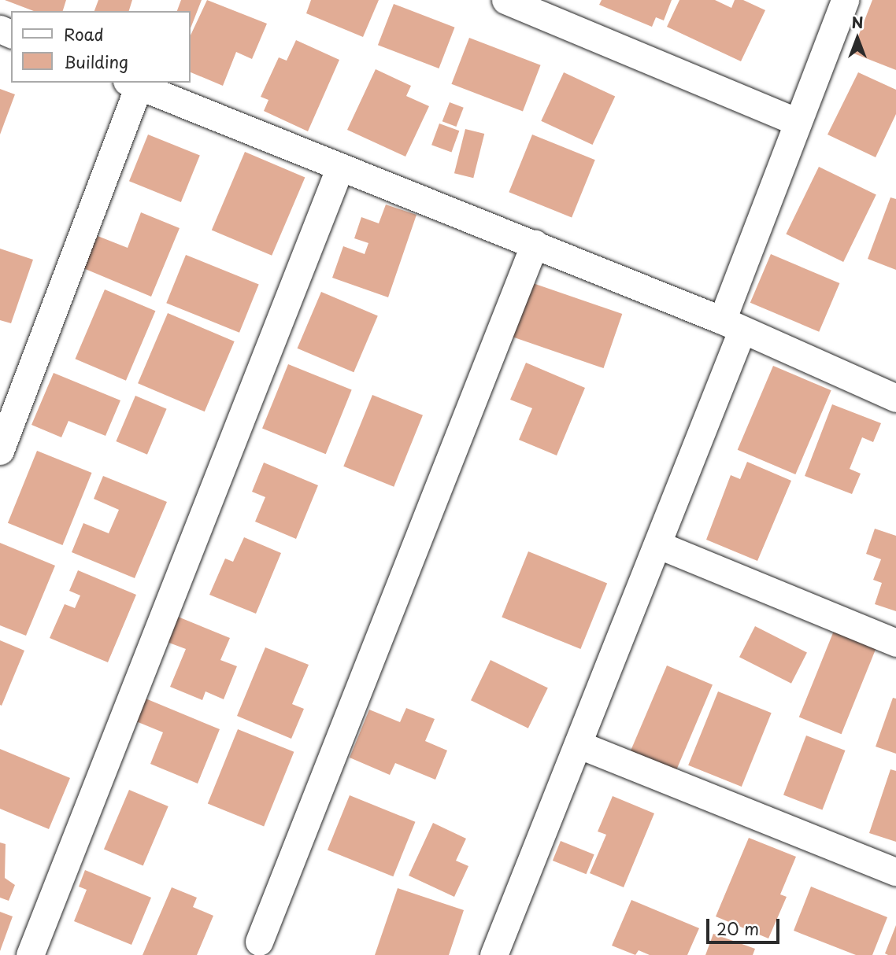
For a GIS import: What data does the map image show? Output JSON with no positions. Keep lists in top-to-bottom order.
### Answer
{
  "legend": ["Road", "Building"],
  "scale_bar": "20 m",
  "north": "top"
}
